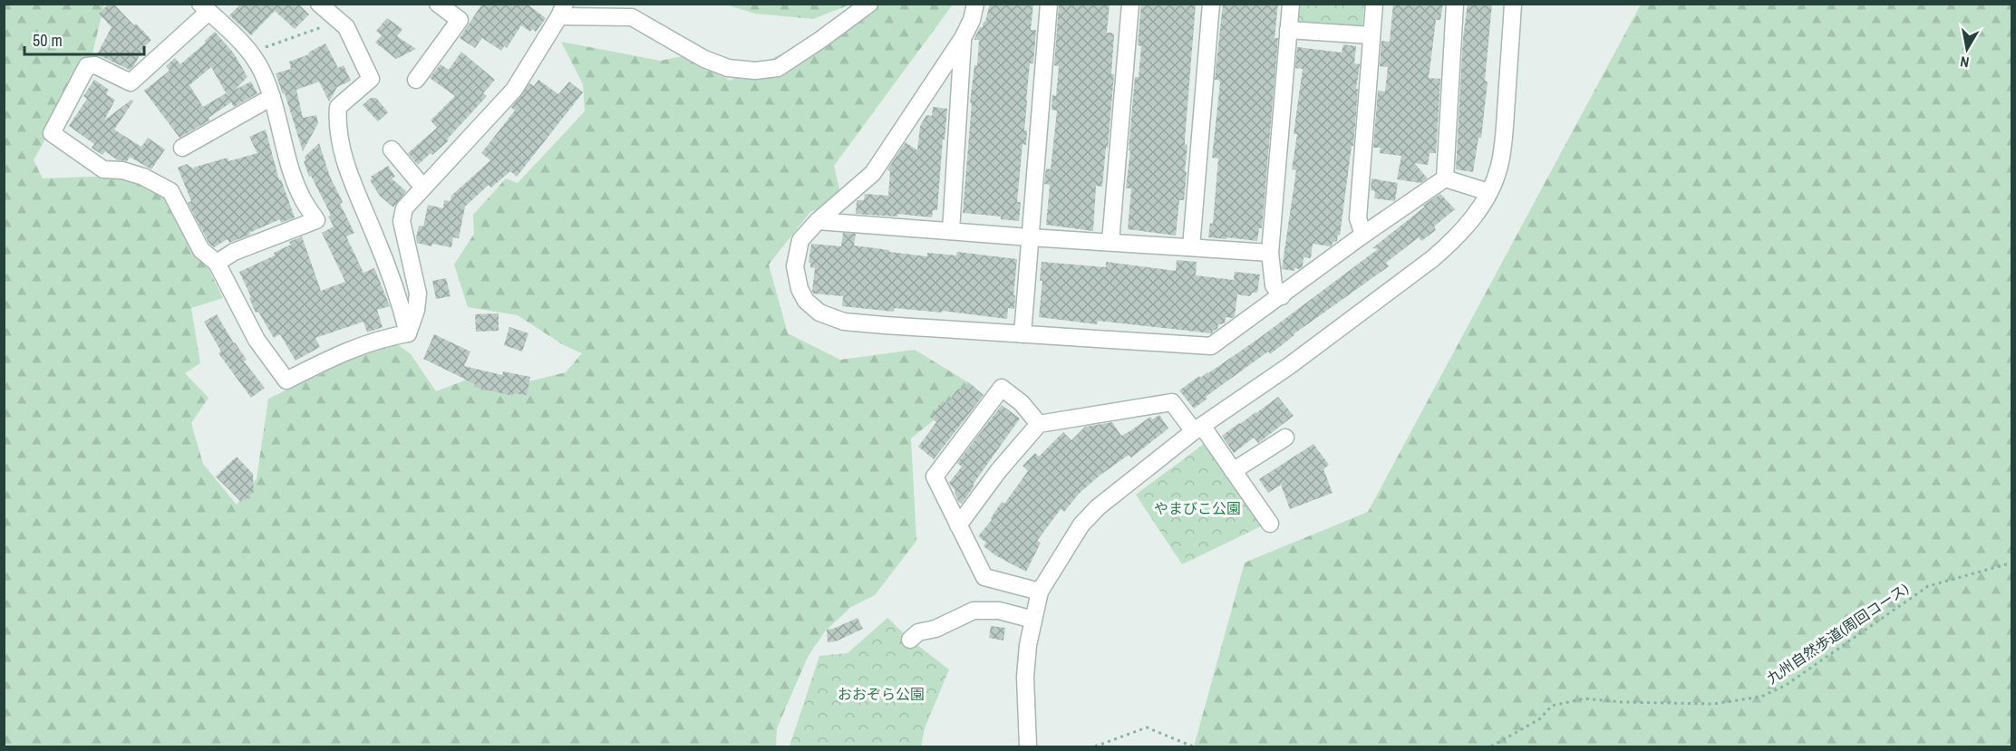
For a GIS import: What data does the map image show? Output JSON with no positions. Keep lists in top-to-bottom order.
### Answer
{
  "streets": {
    "path": ["九州自然歩道(周回コース)"]
  },
  "parks": ["やまびこ公園", "おおぞら公園"],
  "scale_bar": "50 m",
  "north": "bottom"
}
